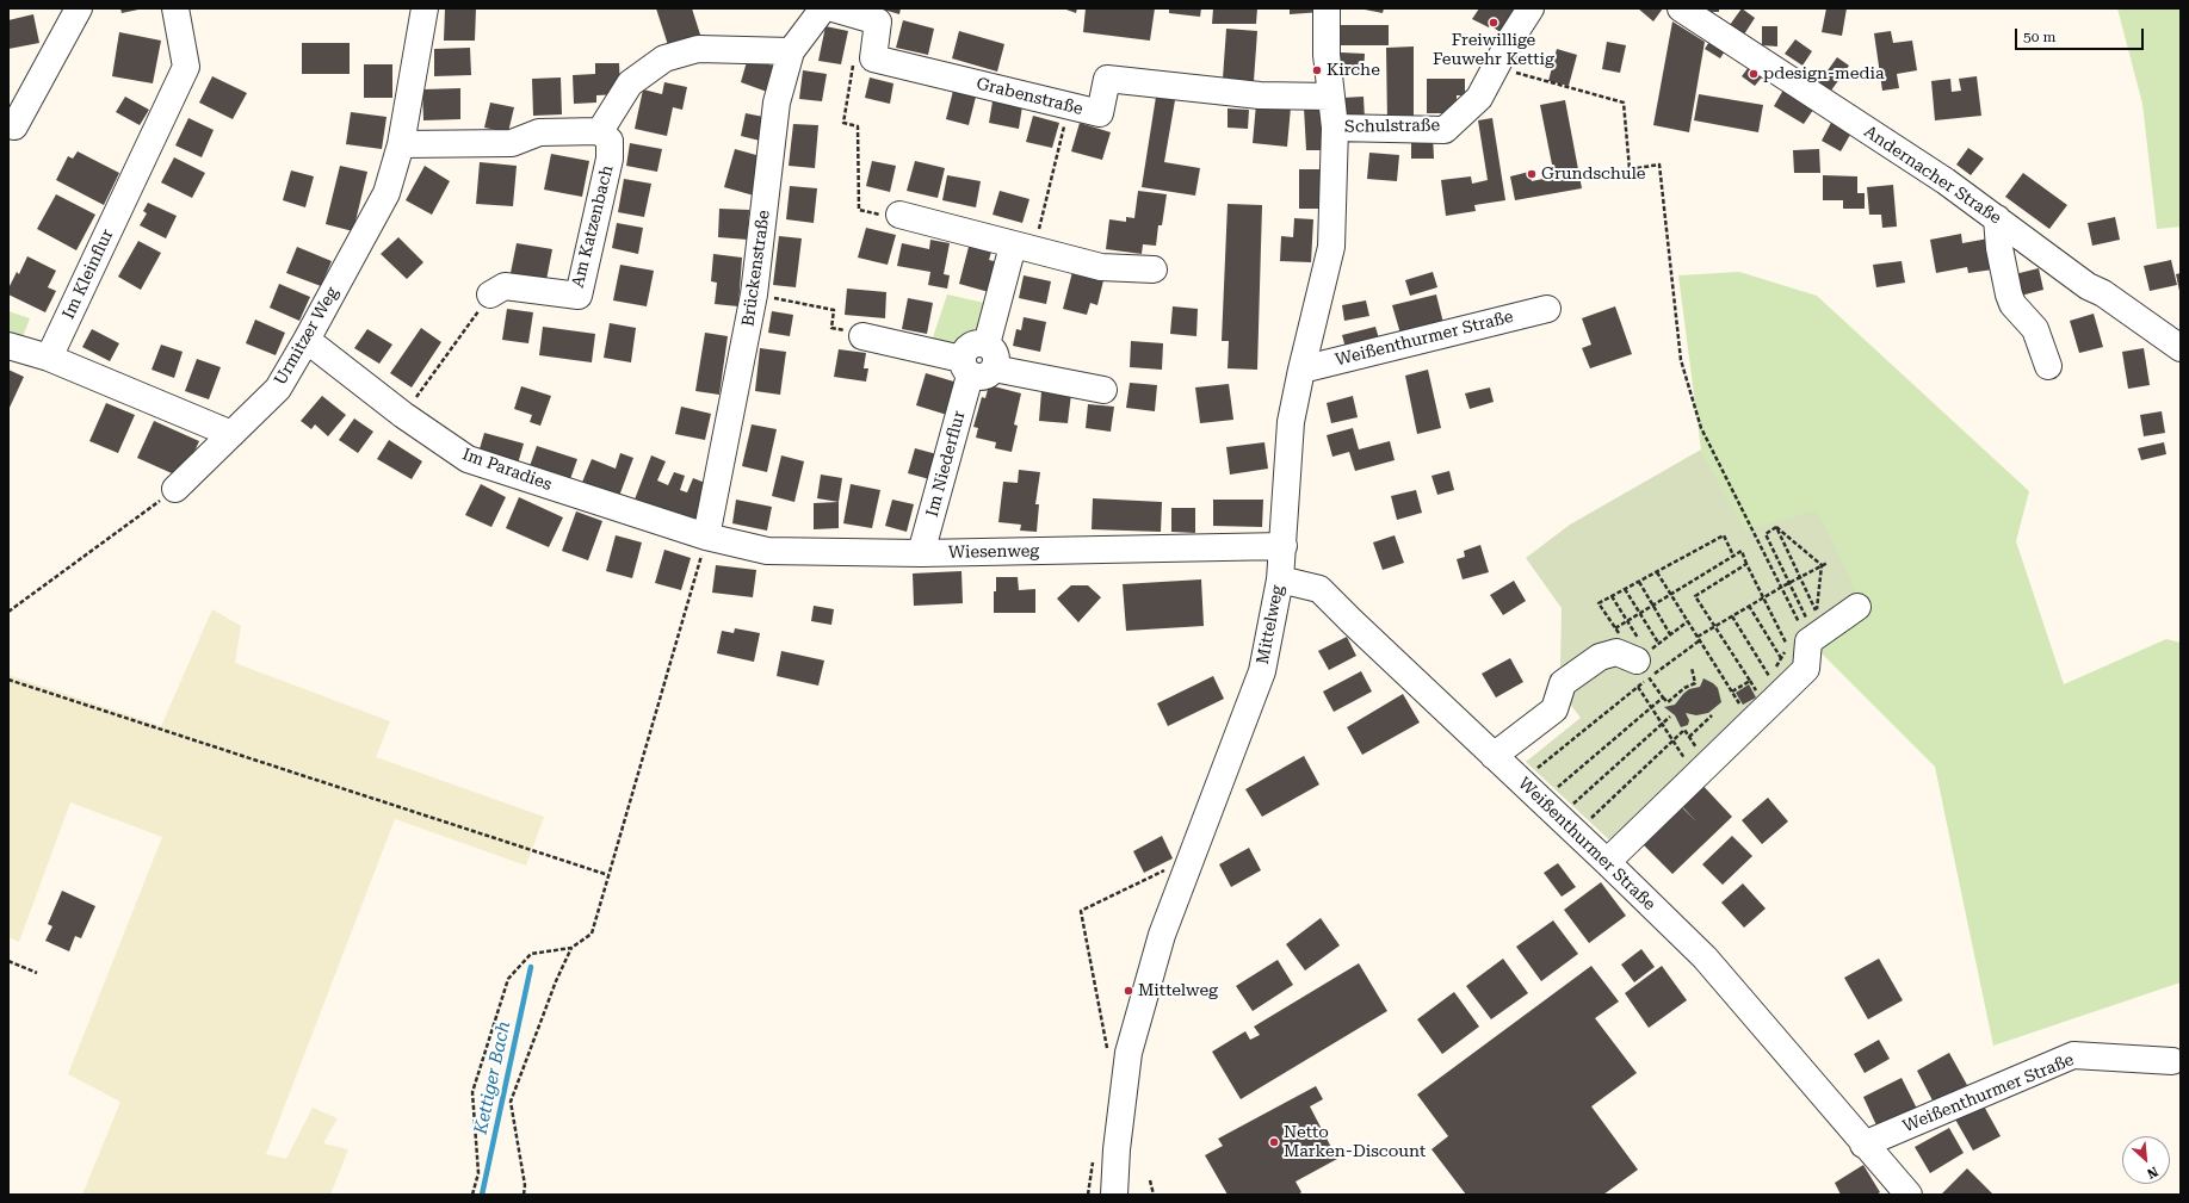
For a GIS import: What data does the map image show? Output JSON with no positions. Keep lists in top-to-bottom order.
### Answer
{
  "streets": {
    "street": [
      "Grabenstraße",
      "Schulstraße",
      "Andernacher Straße",
      "Am Katzenbach",
      "Brückenstraße",
      "Im Kleinflur",
      "Urmitzer Weg",
      "Weißenthurmer Straße",
      "Im Niederflur",
      "Im Paradies",
      "Wiesenweg",
      "Mittelweg"
    ]
  },
  "crossings": [
    ["Brückenstraße", "Im Paradies"],
    ["Brückenstraße", "Wiesenweg"],
    ["Urmitzer Weg", "Im Paradies"],
    ["Weißenthurmer Straße", "Mittelweg"],
    ["Im Niederflur", "Wiesenweg"],
    ["Im Paradies", "Wiesenweg"],
    ["Wiesenweg", "Mittelweg"]
  ],
  "water": ["Kettiger Bach"],
  "places": [
    "Freiwillige Feuwehr Kettig",
    "Kirche",
    "pdesign-media",
    "Grundschule",
    "Mittelweg",
    "Netto Marken-Discount"
  ],
  "scale_bar": "50 m",
  "north": "bottom right"
}
